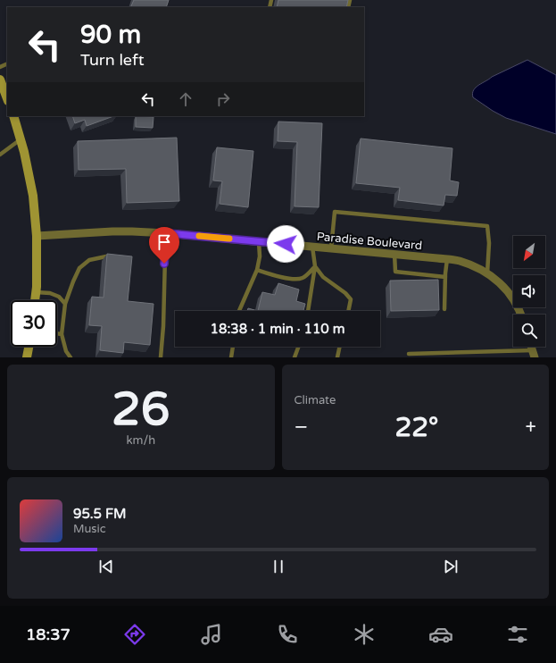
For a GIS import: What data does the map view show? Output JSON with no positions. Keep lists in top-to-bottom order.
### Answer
{
  "streets": {
    "street": ["Paradise Boulevard"]
  },
  "north": "bottom left",
  "page": {
    "turn": ["90 m", "Turn left"],
    "limit": "30",
    "trip": "18:38 · 1 min · 110 m",
    "tile": [
      ["26", "km/h"],
      "Climate"
    ],
    "heat": ["−", "22°", "+"],
    "song": ["95.5 FM", "Music"],
    "tabs": "18:37"
  }
}
